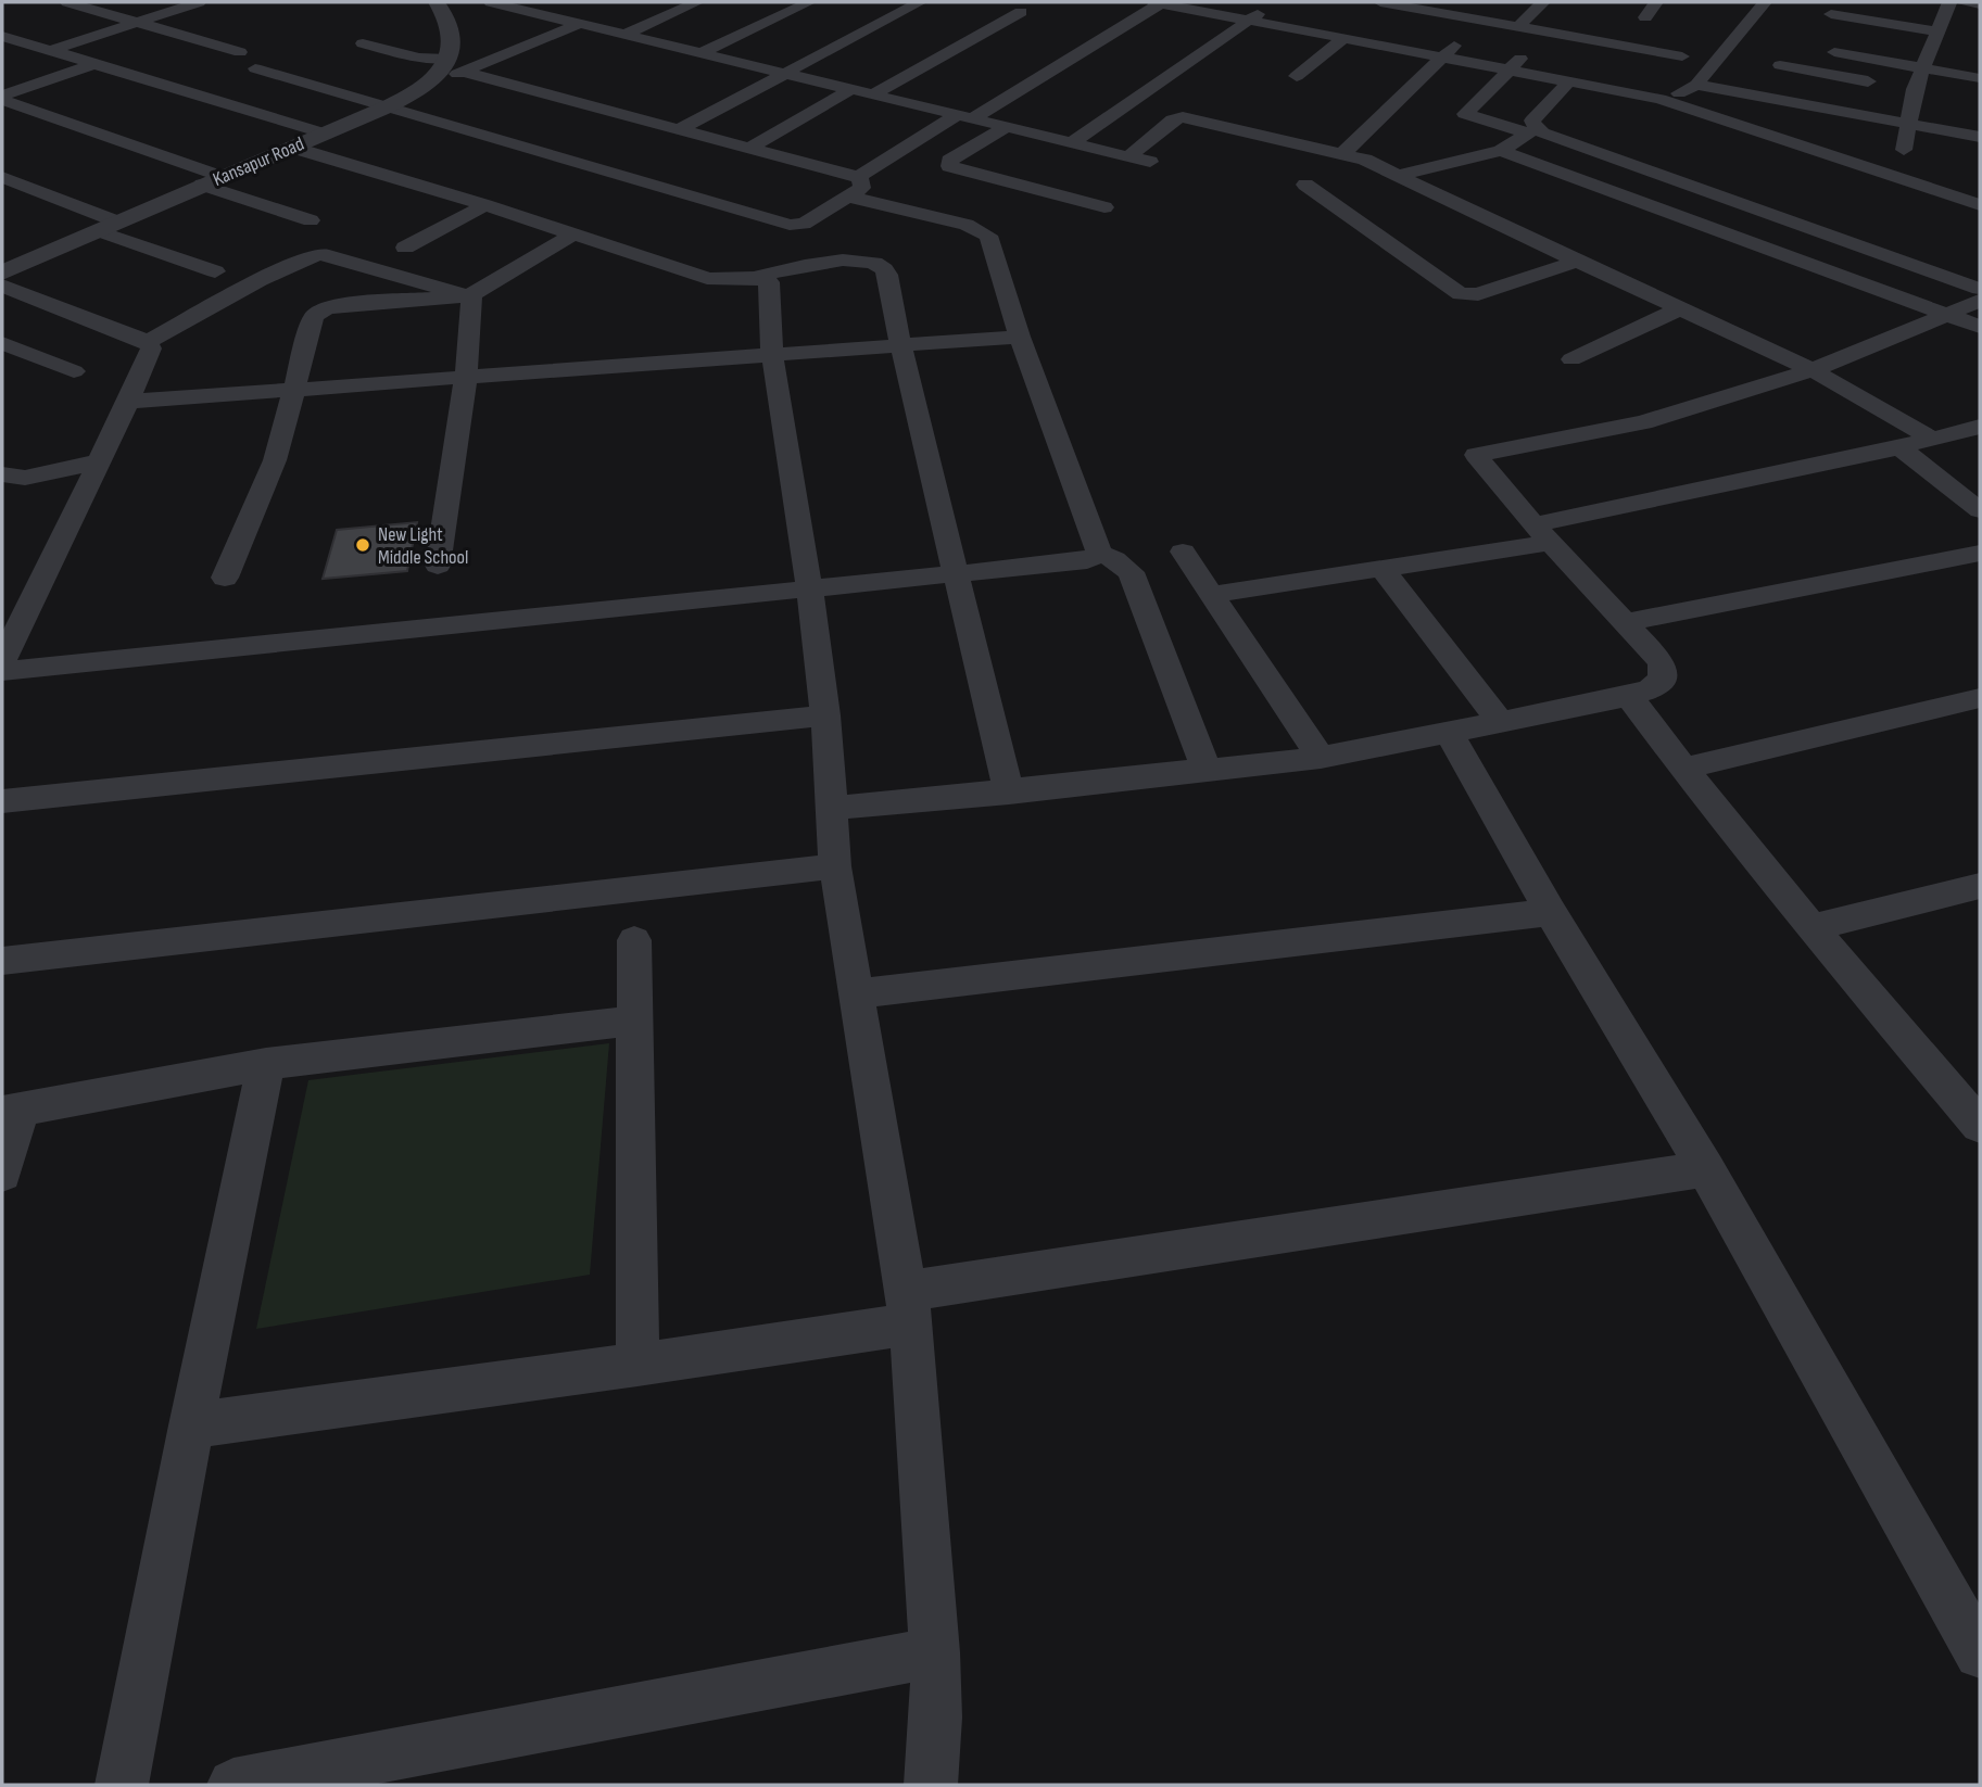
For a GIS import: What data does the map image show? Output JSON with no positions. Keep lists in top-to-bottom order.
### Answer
{
  "streets": {
    "street": ["Kansapur Road"]
  },
  "places": ["New Light Middle School"]
}
